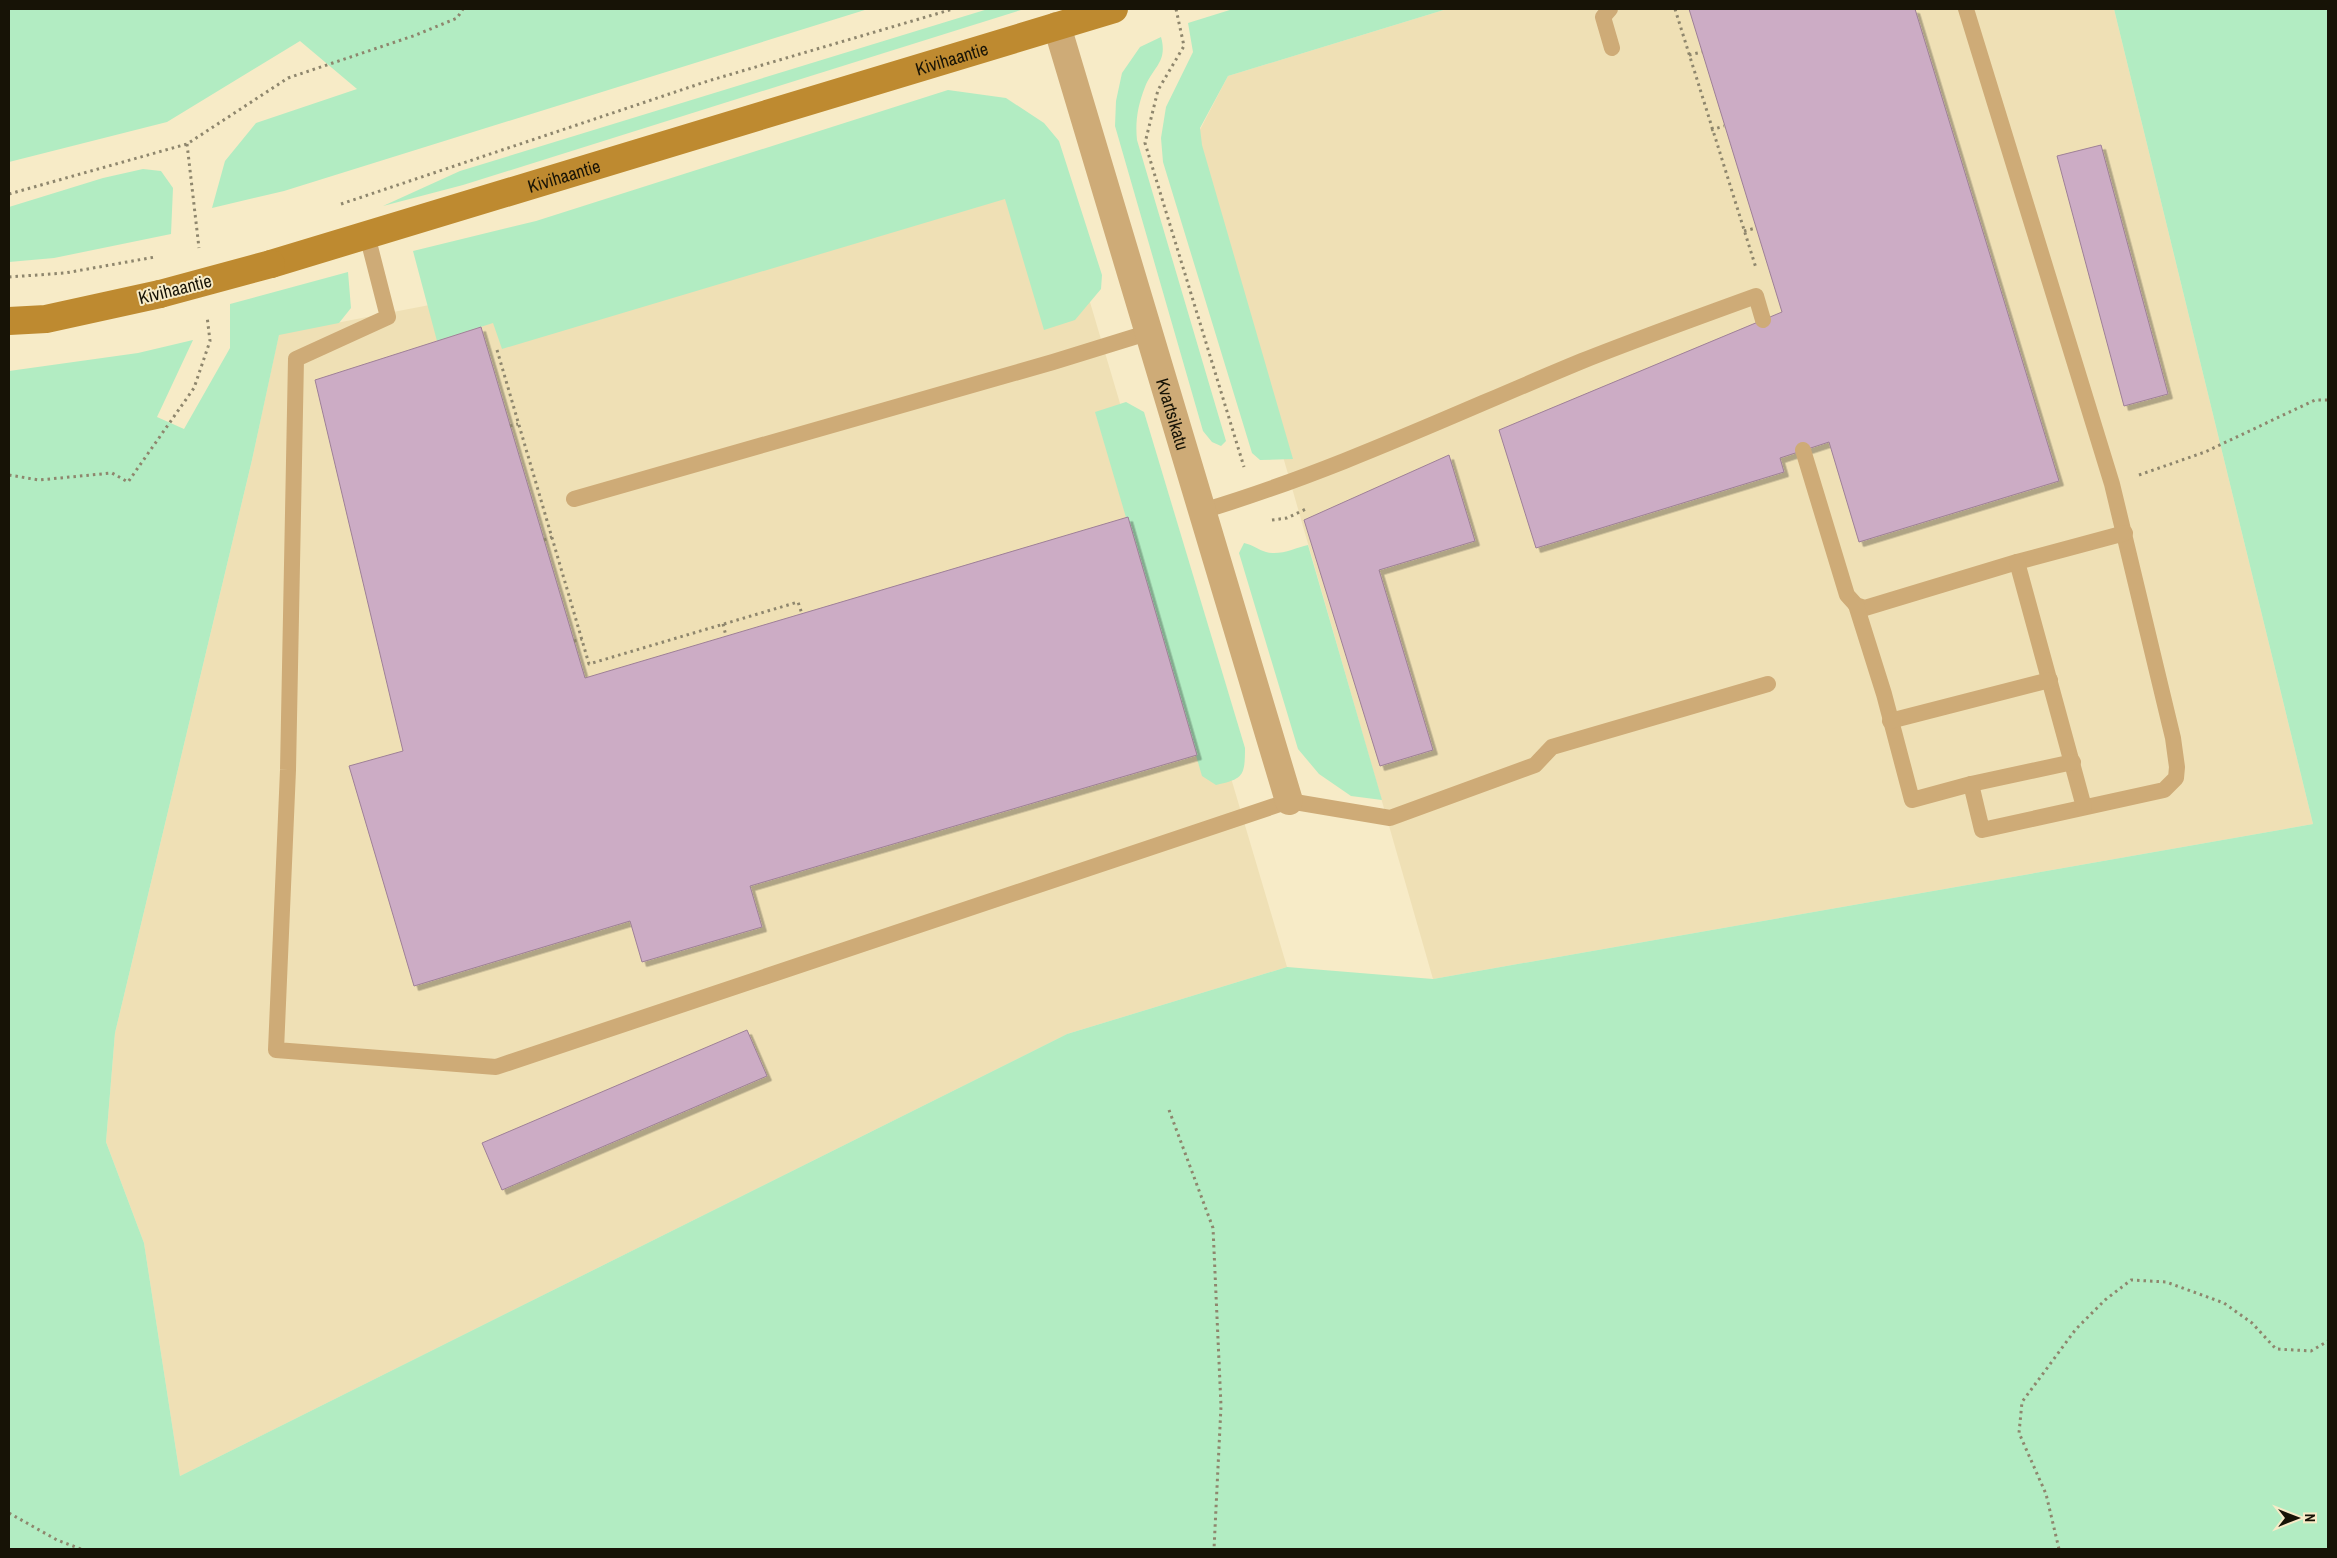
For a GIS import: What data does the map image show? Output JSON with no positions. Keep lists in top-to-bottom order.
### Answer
{
  "streets": {
    "main road": ["Kivihaantie"],
    "street": ["Kvartsikatu"]
  },
  "crossings": [
    ["Kivihaantie", "Kvartsikatu"]
  ],
  "north": "right"
}
